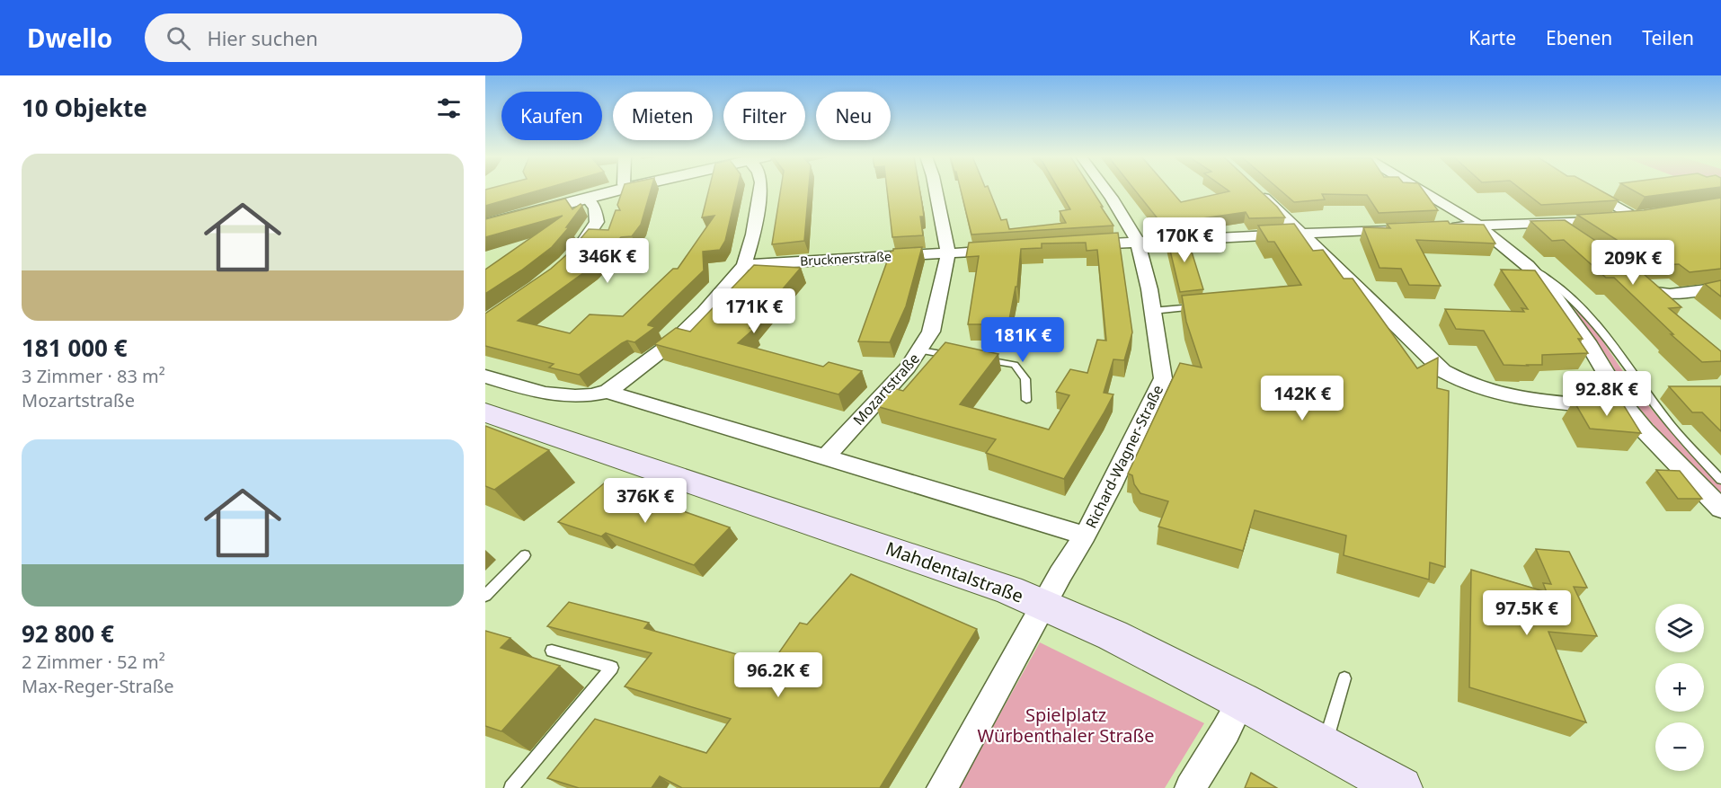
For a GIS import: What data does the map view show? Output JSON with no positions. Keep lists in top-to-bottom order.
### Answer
{
  "streets": {
    "main road": ["Mahdentalstraße"],
    "street": ["Brucknerstraße", "Mozartstraße", "Richard-Wagner-Straße"]
  },
  "crossings": [
    ["Brucknerstraße", "Mozartstraße"],
    ["Richard-Wagner-Straße", "Mahdentalstraße"]
  ],
  "parks": ["Spielplatz Würbenthaler Straße"],
  "page": {
    "header": "Dwello",
    "search": "Hier suchen",
    "nav": ["Karte", "Ebenen", "Teilen"],
    "heading": "10 Objekte",
    "chip": [
      "Kaufen",
      "Mieten",
      "Filter",
      "Neu"
    ],
    "list": [
      {
        "name": "181 000 €",
        "note": "3 Zimmer · 83 m² · Mozartstraße"
      },
      {
        "name": "92 800 €",
        "note": "2 Zimmer · 52 m² · Max-Reger-Straße"
      }
    ],
    "price": [
      "170K €",
      "346K €",
      "209K €",
      "171K €",
      "181K €",
      "92.8K €",
      "142K €",
      "376K €",
      "97.5K €",
      "96.2K €"
    ],
    "map_buttons": ["+", "−"]
  }
}
